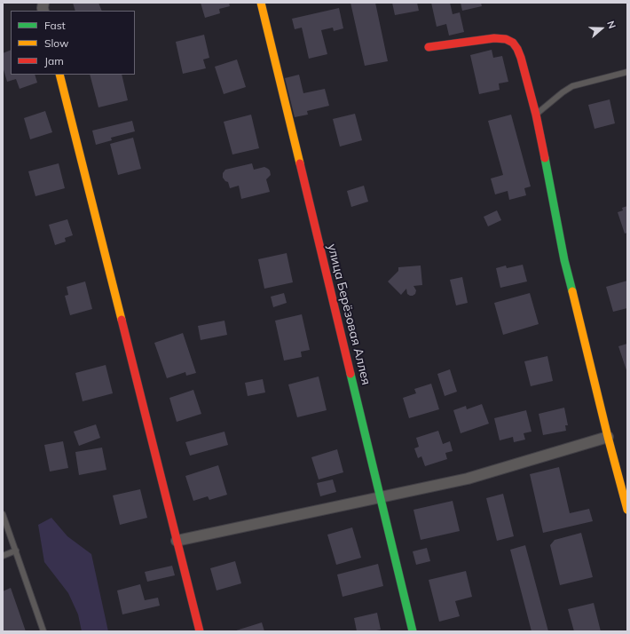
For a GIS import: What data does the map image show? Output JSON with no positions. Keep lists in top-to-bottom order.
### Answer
{
  "streets": {
    "street": ["улица Берёзовая Аллея"]
  },
  "legend": ["Fast", "Slow", "Jam"],
  "north": "right"
}
